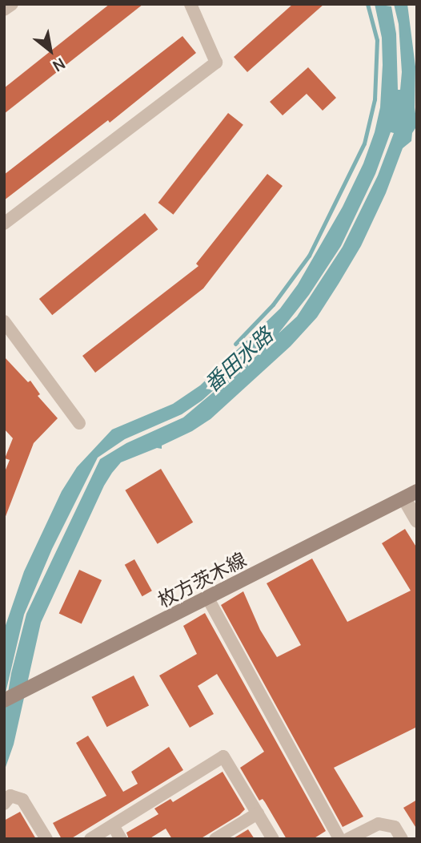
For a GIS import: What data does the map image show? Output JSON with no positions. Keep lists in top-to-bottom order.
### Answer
{
  "streets": {
    "main road": ["枚方茨木線"]
  },
  "water": ["番田水路"],
  "north": "bottom right"
}
